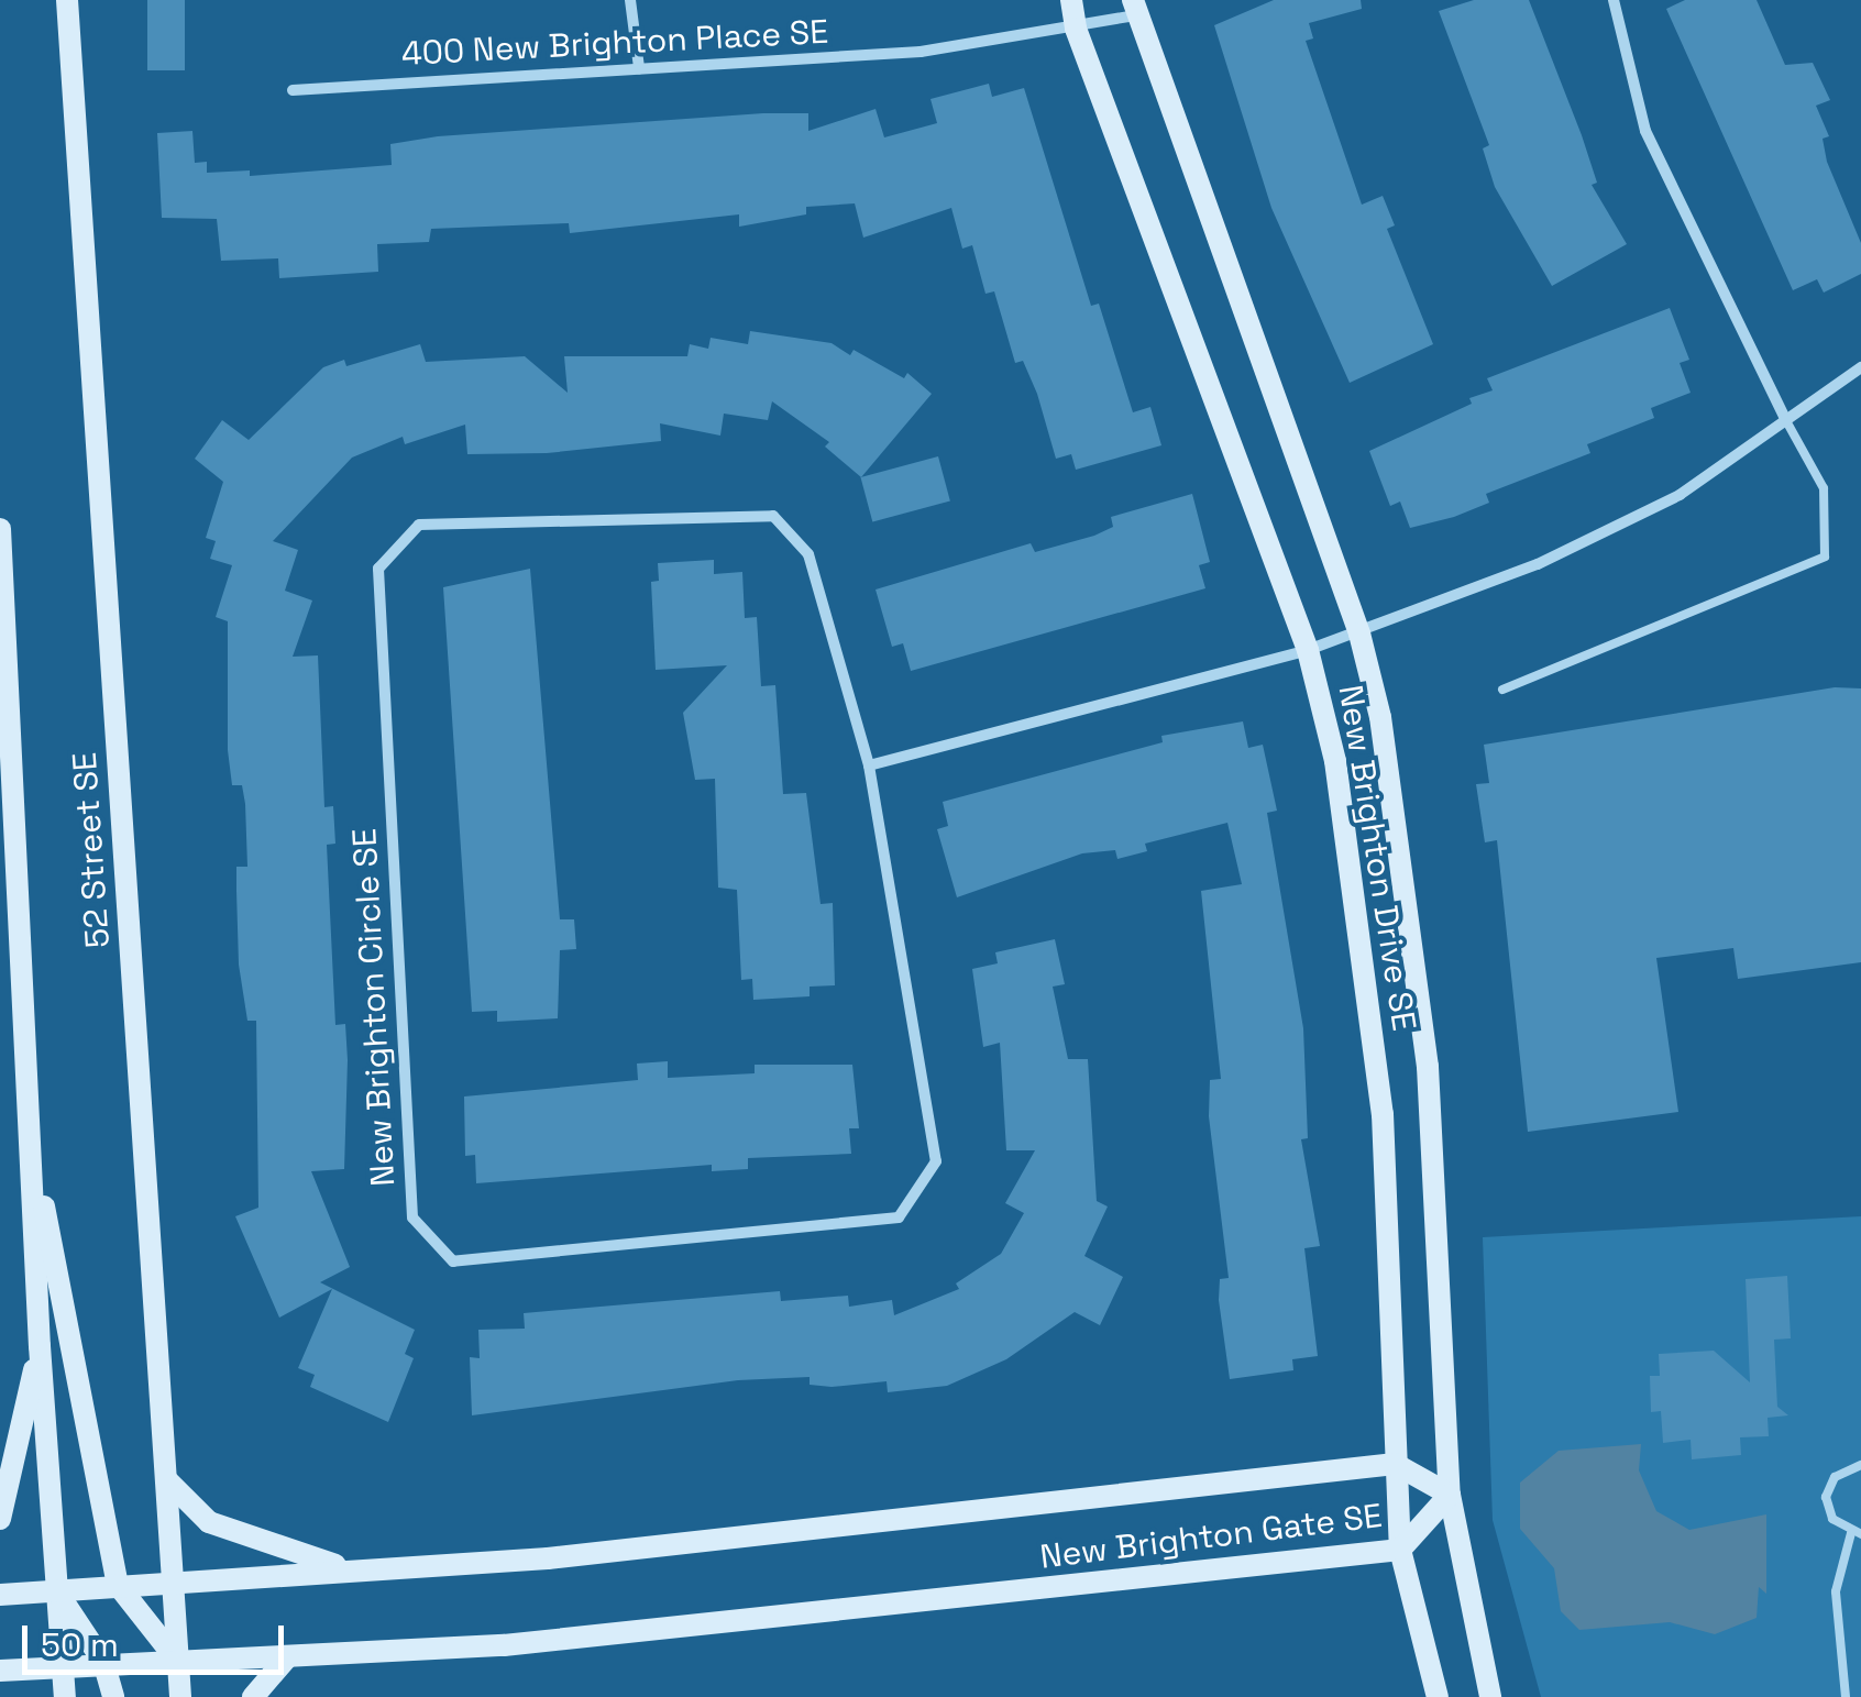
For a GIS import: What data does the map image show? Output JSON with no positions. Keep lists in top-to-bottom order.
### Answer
{
  "streets": {
    "street": [
      "400 New Brighton Place SE",
      "52 Street SE",
      "New Brighton Drive SE",
      "New Brighton Circle SE",
      "New Brighton Gate SE"
    ]
  },
  "crossings": [
    ["400 New Brighton Place SE", "New Brighton Drive SE"],
    ["52 Street SE", "New Brighton Gate SE"],
    ["New Brighton Drive SE", "New Brighton Gate SE"]
  ],
  "scale_bar": "50 m"
}
